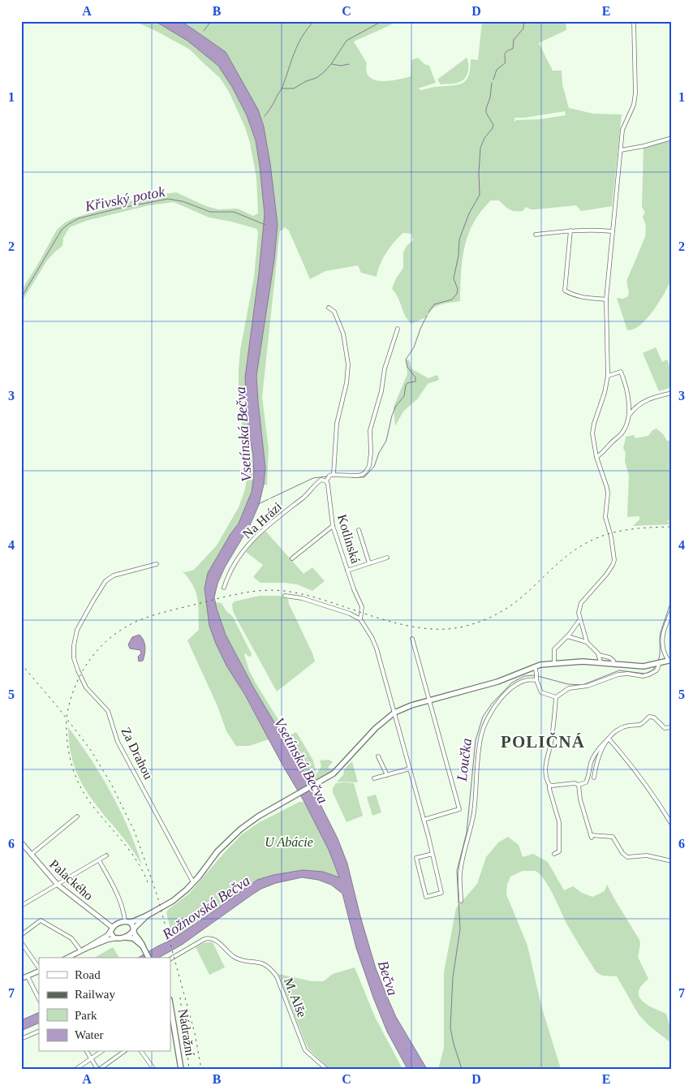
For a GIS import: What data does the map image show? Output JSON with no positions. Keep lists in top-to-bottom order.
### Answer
{
  "streets": {
    "main road": ["Nádražní"],
    "street": [
      "Na Hrázi",
      "Kotlinská",
      "Za Drahou",
      "Palackého",
      "M. Alše"
    ]
  },
  "crossings": [
    ["Na Hrázi", "Kotlinská"]
  ],
  "districts": ["POLIČNÁ"],
  "water": [
    "Křivský potok",
    "Vsetínská Bečva",
    "Loučka",
    "Rožnovská Bečva",
    "Bečva"
  ],
  "parks": ["U Abácie"],
  "legend": [
    "Road",
    "Railway",
    "Park",
    "Water"
  ],
  "grid": {
    "columns": [
      "A",
      "B",
      "C",
      "D",
      "E"
    ],
    "rows": [
      "1",
      "2",
      "3",
      "4",
      "5",
      "6",
      "7"
    ]
  }
}
